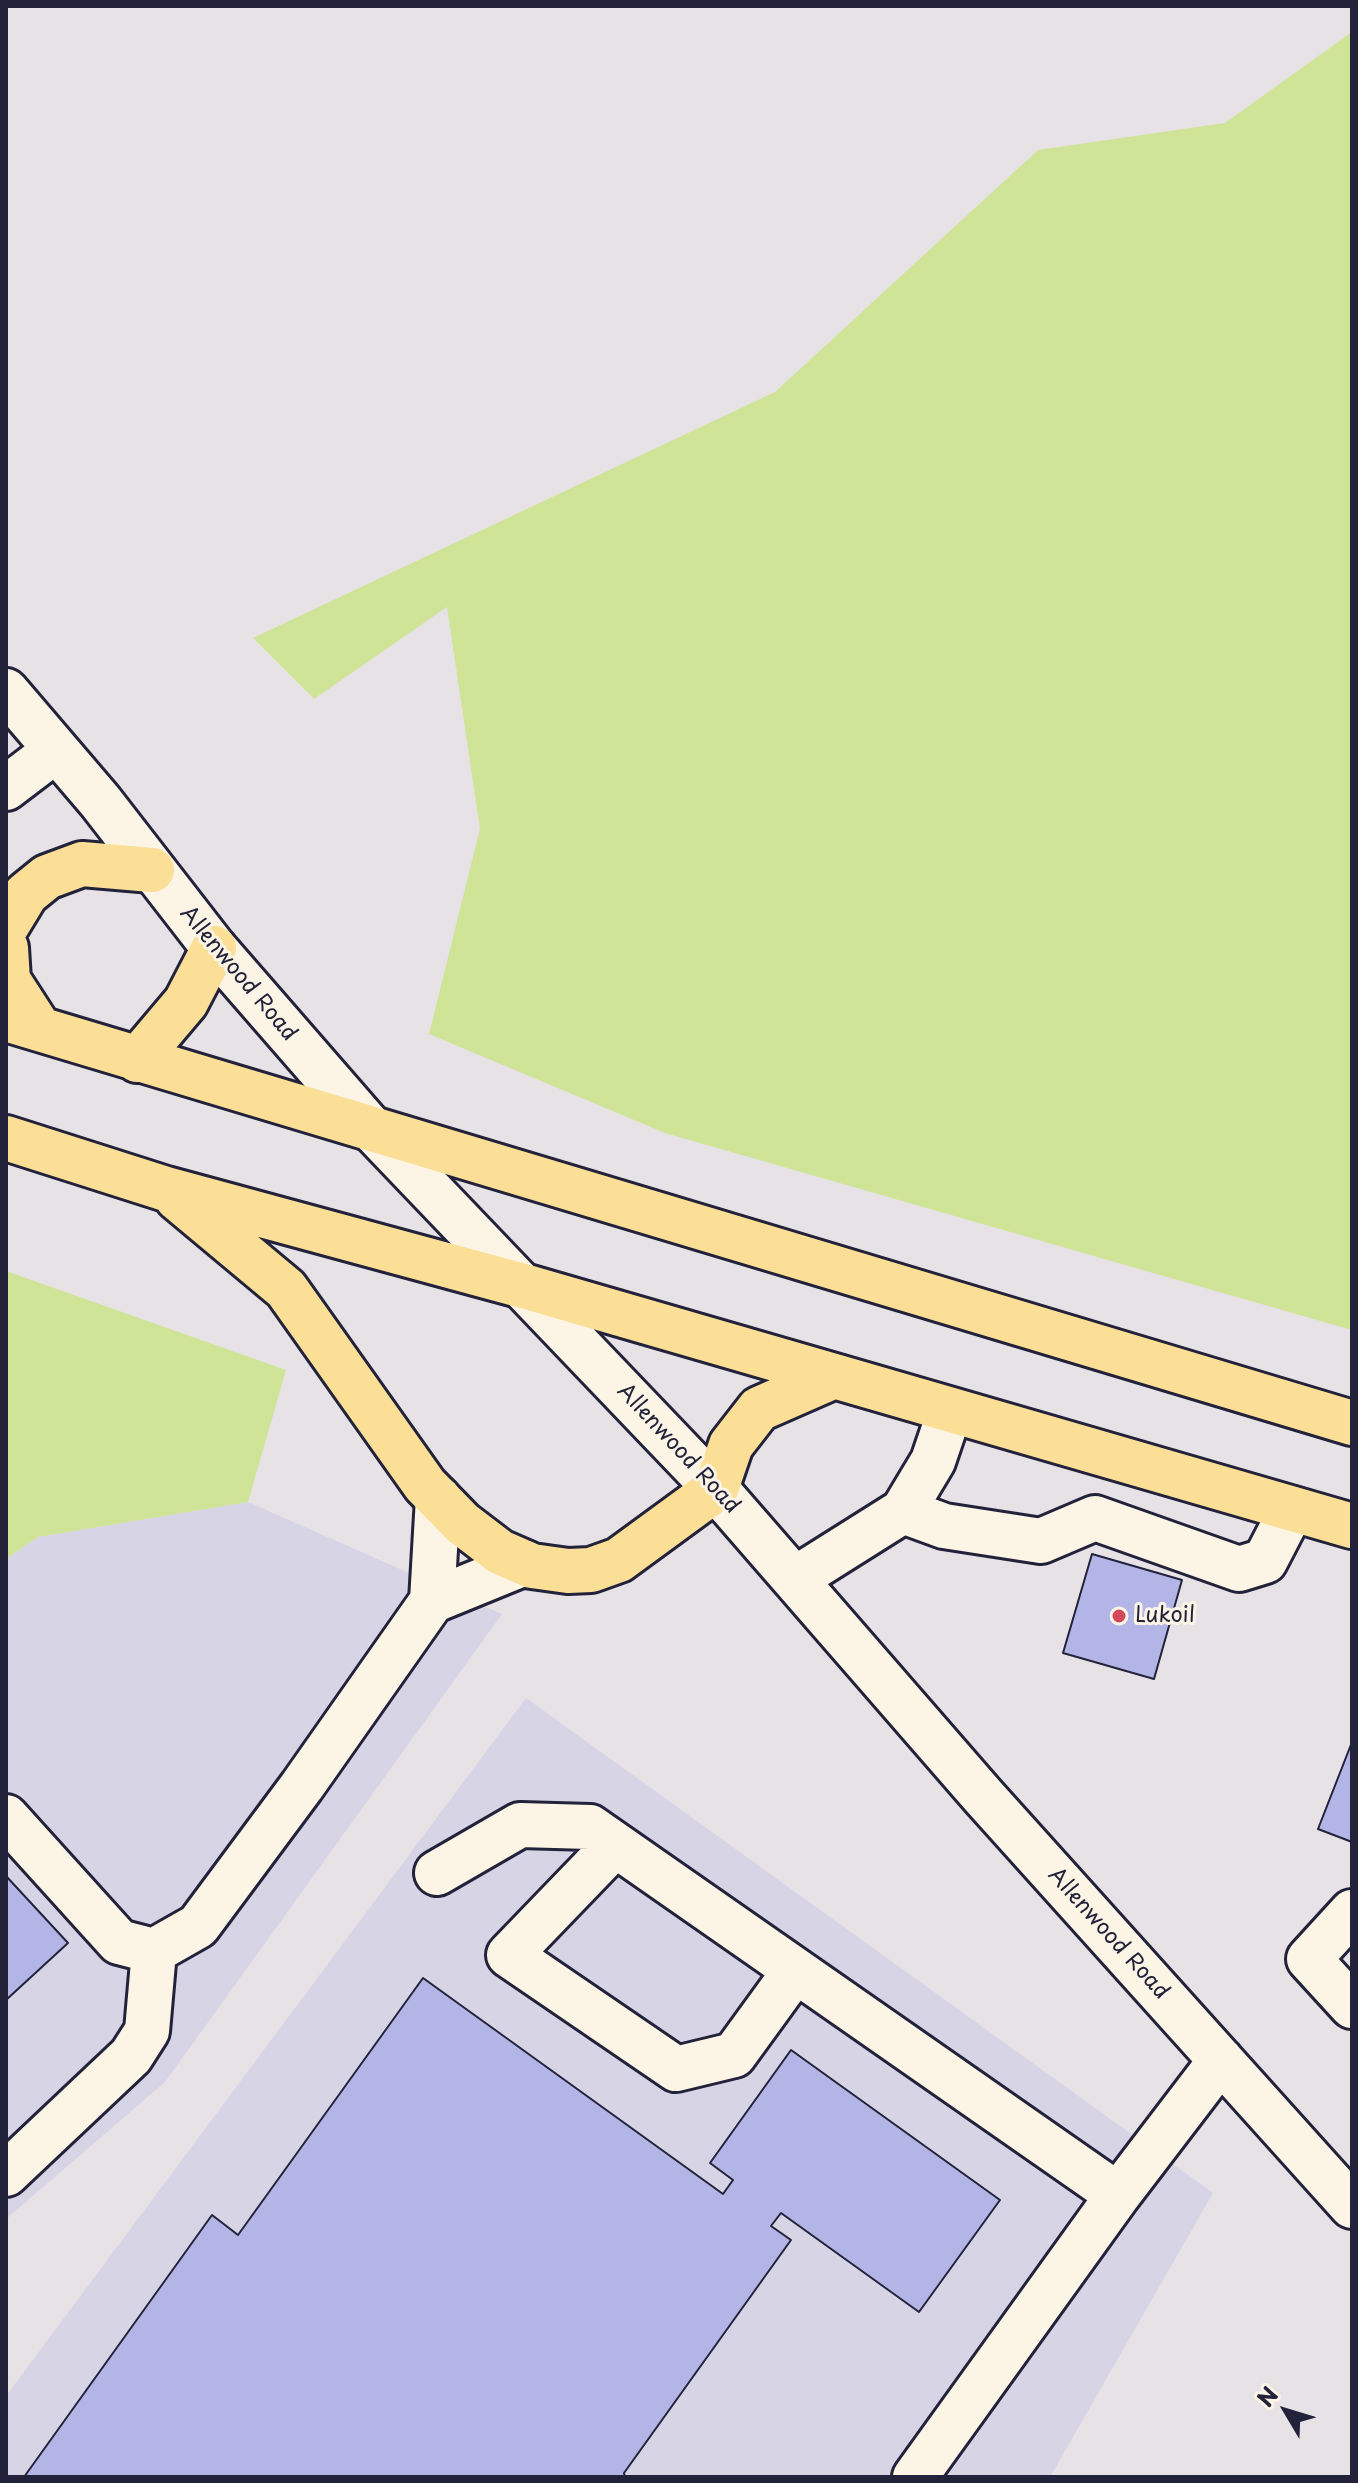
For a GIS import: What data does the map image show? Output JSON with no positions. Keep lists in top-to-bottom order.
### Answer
{
  "streets": {
    "street": ["Allenwood Road"]
  },
  "places": ["Lukoil"],
  "north": "top left"
}
